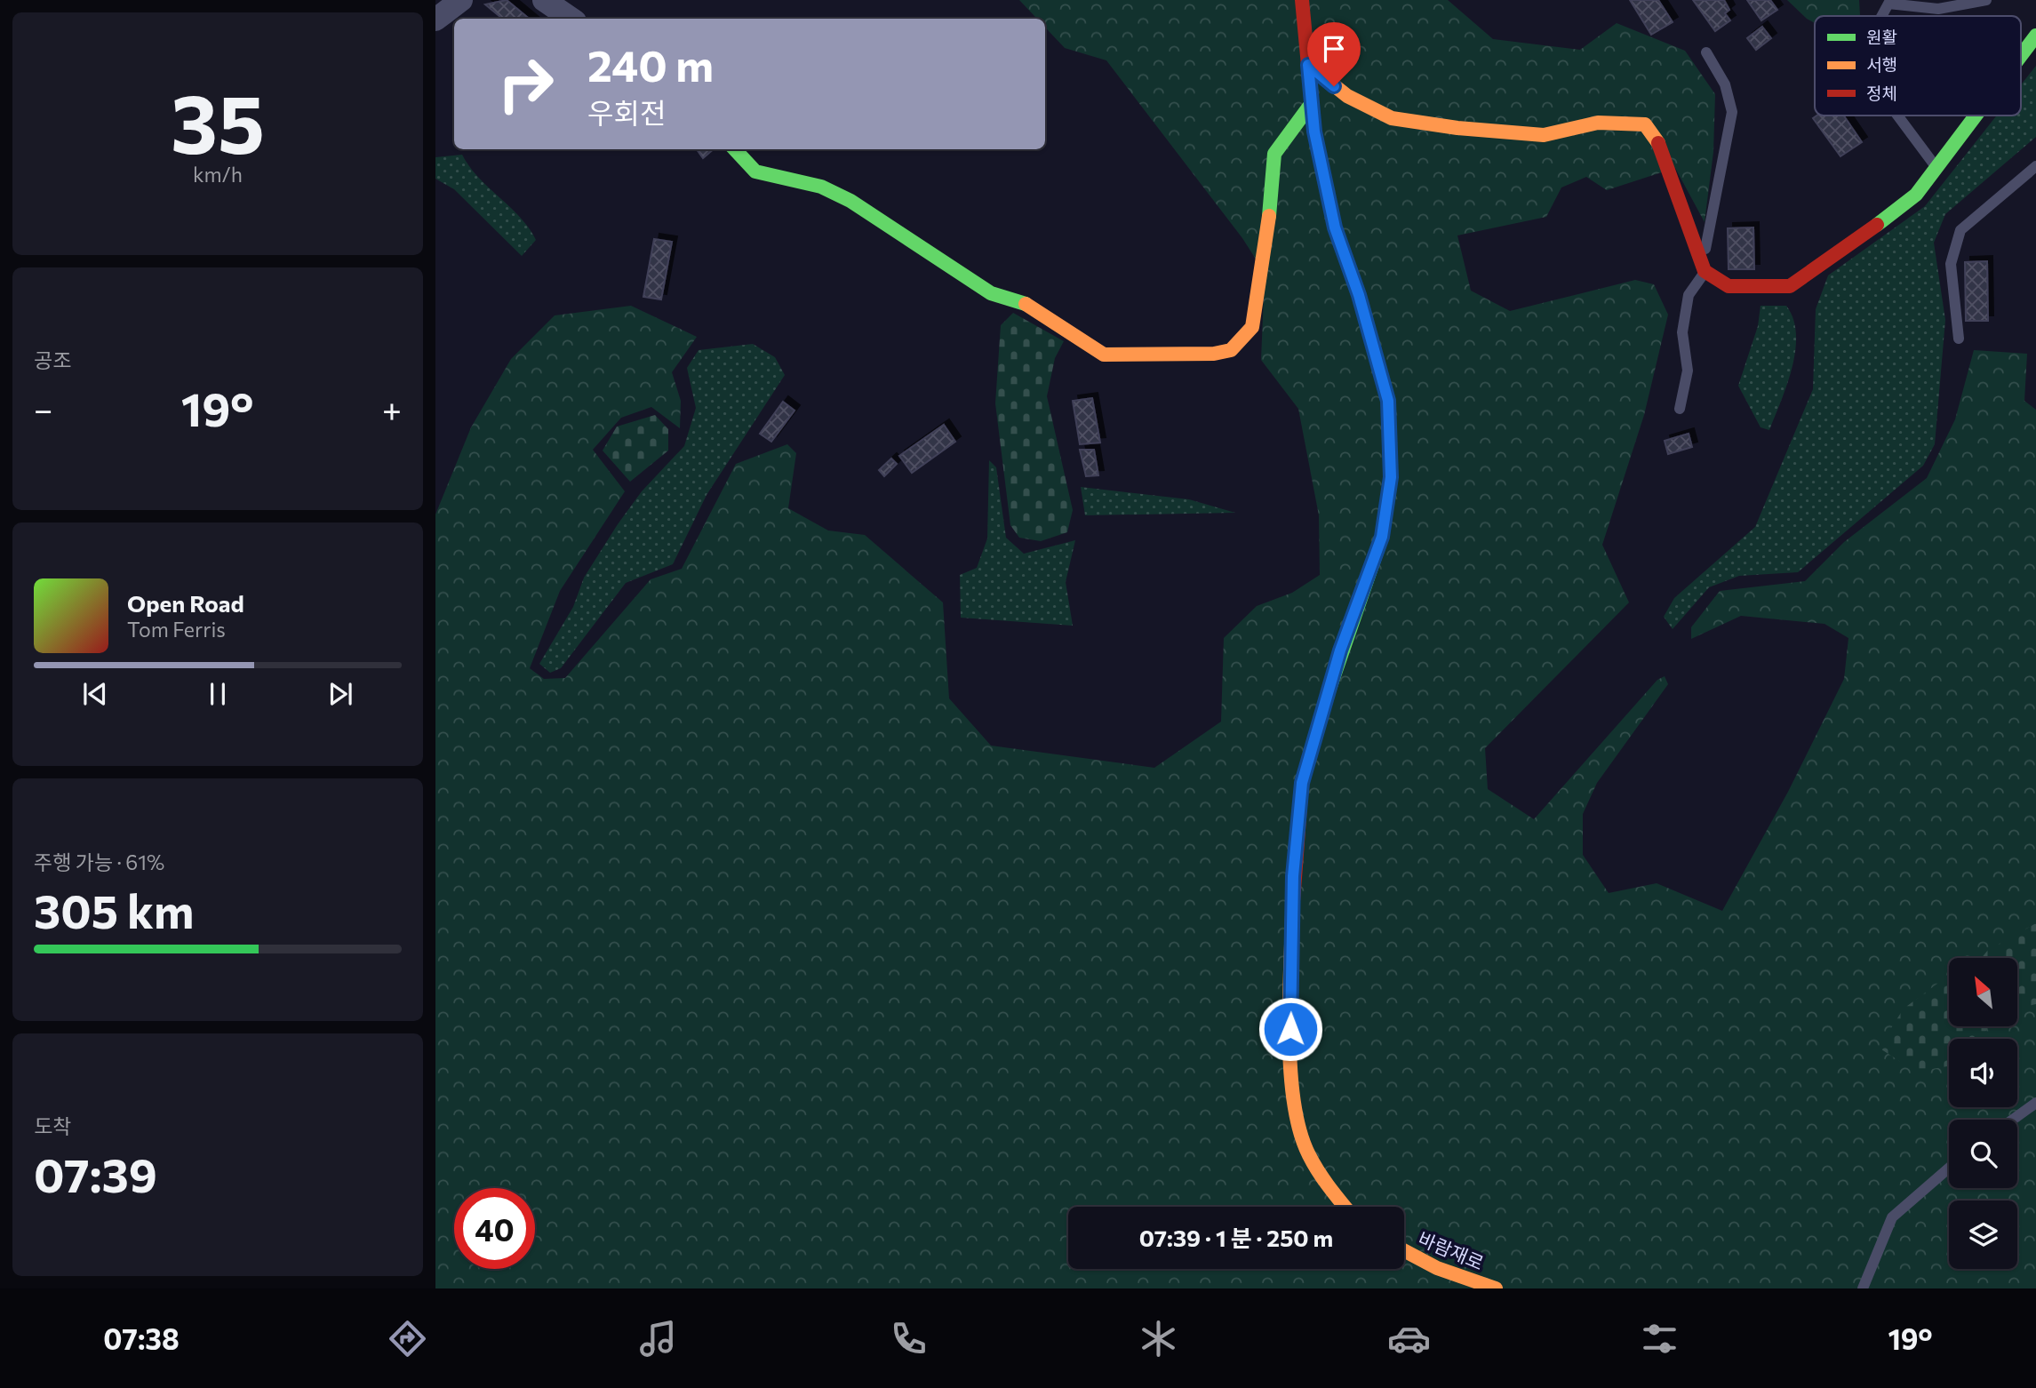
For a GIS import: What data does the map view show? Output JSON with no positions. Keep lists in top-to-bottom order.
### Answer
{
  "streets": {
    "street": ["바람재로"]
  },
  "legend": ["원활", "서행", "정체"],
  "north": "top left",
  "page": {
    "tile": [
      ["35", "km/h"],
      "공조",
      ["주행 가능 · 61%", "305 km"],
      ["도착", "07:39"]
    ],
    "turn": ["240 m", "우회전"],
    "heat": ["−", "19°", "+"],
    "song": ["Open Road", "Tom Ferris"],
    "limit": "40",
    "trip": "07:39 · 1 분 · 250 m",
    "tabs": ["07:38", "19°"]
  }
}
